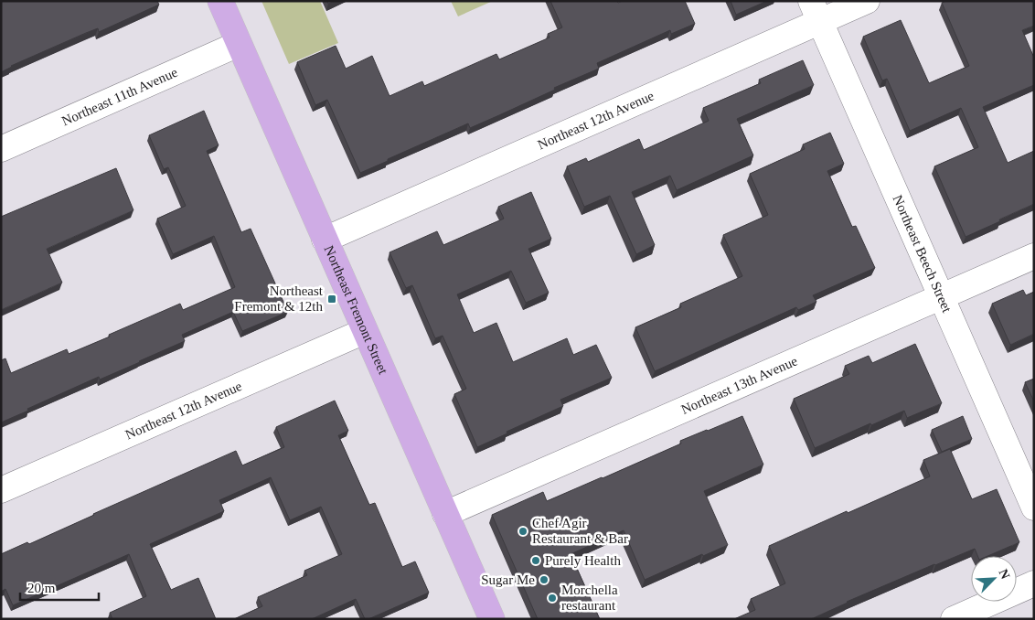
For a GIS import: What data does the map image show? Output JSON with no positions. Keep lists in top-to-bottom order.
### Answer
{
  "streets": {
    "main road": ["Northeast Fremont Street"],
    "street": [
      "Northeast 11th Avenue",
      "Northeast 12th Avenue",
      "Northeast Beech Street",
      "Northeast 13th Avenue"
    ]
  },
  "crossings": [
    ["Northeast 11th Avenue", "Northeast Fremont Street"],
    ["Northeast 12th Avenue", "Northeast Beech Street"],
    ["Northeast 12th Avenue", "Northeast Fremont Street"],
    ["Northeast Beech Street", "Northeast 13th Avenue"],
    ["Northeast Fremont Street", "Northeast 13th Avenue"]
  ],
  "places": {
    "transit": ["Northeast Fremont & 12th"],
    "other": [
      "Chef Agir Restaurant & Bar",
      "Purely Health",
      "Sugar Me",
      "Morchella restaurant"
    ]
  },
  "scale_bar": "20 m",
  "north": "top right"
}
